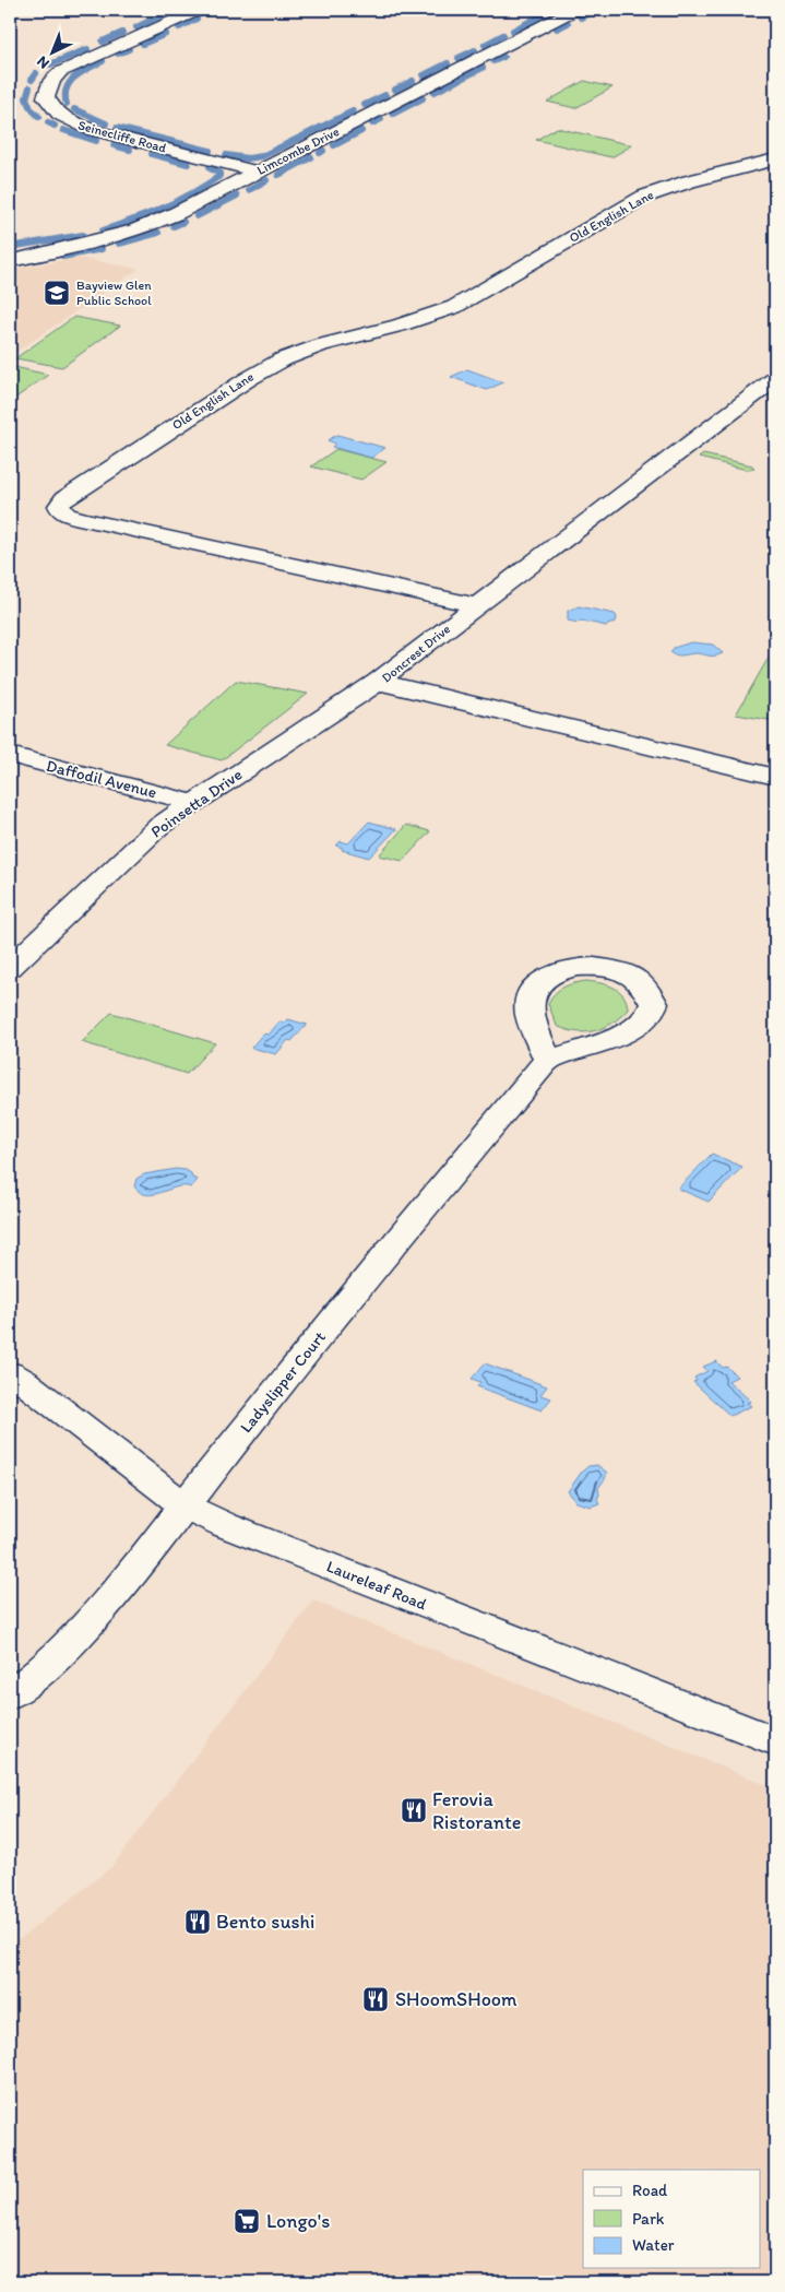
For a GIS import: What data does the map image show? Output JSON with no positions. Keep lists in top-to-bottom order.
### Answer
{
  "streets": {
    "street": [
      "Seinecliffe Road",
      "Limcombe Drive",
      "Old English Lane",
      "Doncrest Drive",
      "Daffodil Avenue",
      "Poinsetta Drive",
      "Ladyslipper Court",
      "Laureleaf Road"
    ]
  },
  "crossings": [
    ["Seinecliffe Road", "Limcombe Drive"],
    ["Old English Lane", "Doncrest Drive"],
    ["Doncrest Drive", "Poinsetta Drive"],
    ["Daffodil Avenue", "Poinsetta Drive"],
    ["Ladyslipper Court", "Laureleaf Road"]
  ],
  "places": {
    "school or university": ["Bayview Glen Public School"],
    "restaurant": ["Ferovia Ristorante", "Bento sushi", "SHoomSHoom"],
    "supermarket": ["Longo's"]
  },
  "legend": ["Road", "Park", "Water"],
  "north": "bottom left"
}
